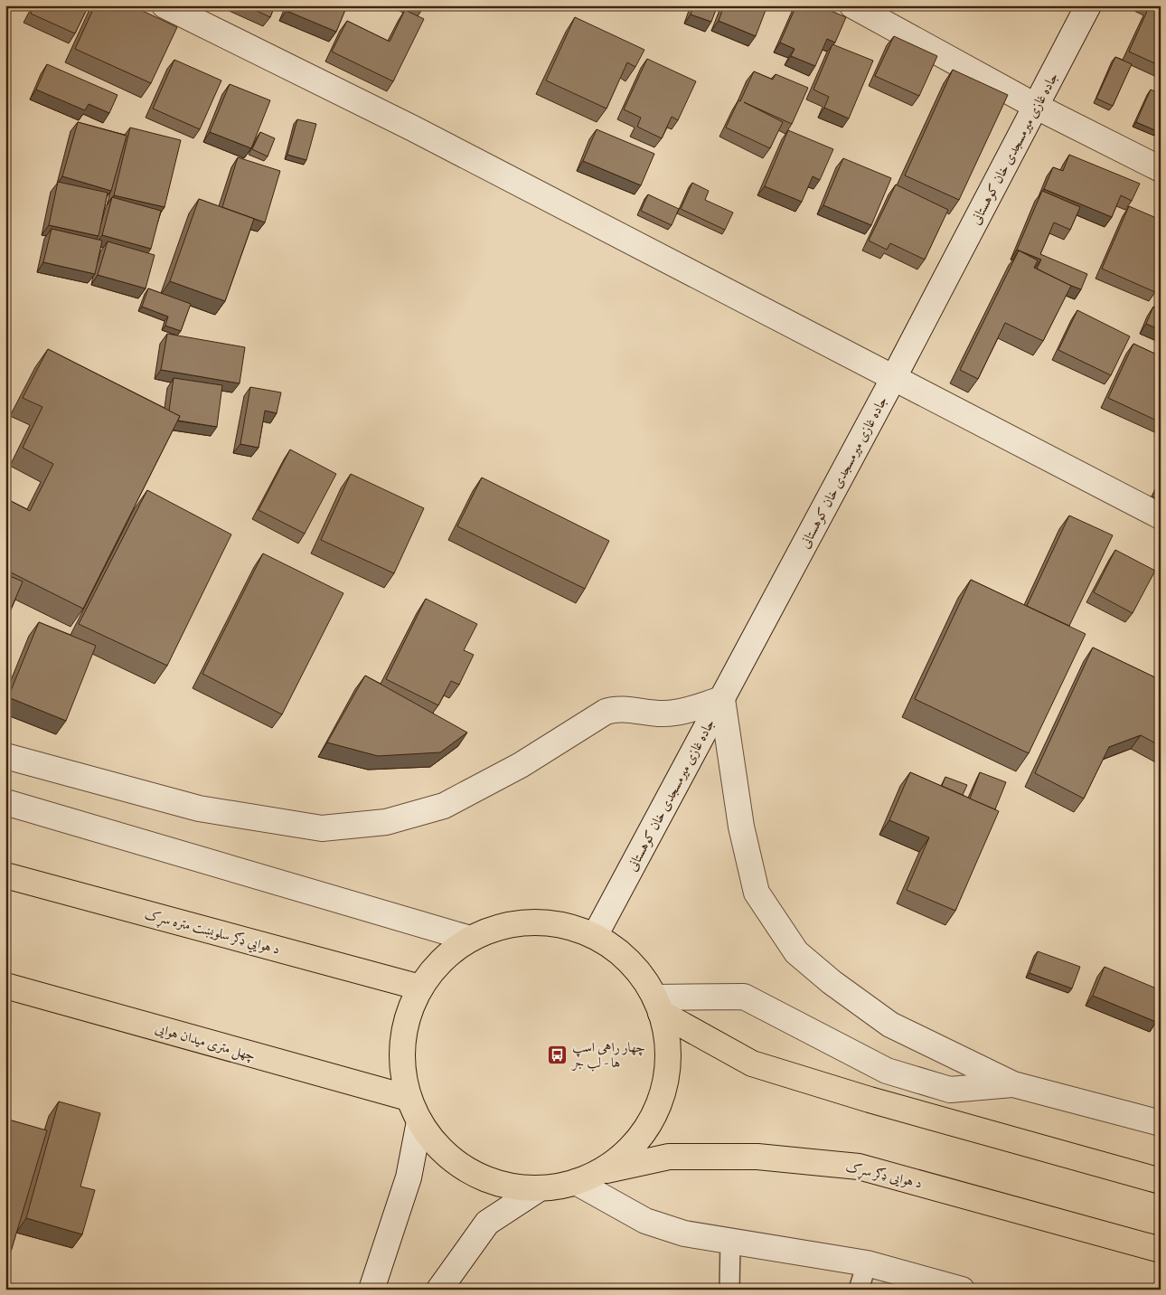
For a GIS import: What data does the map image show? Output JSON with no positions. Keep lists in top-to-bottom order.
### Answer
{
  "streets": {
    "main road": ["د هوايي ډګر سلویښت متره سړک", "چهل متری میدان هوایی", "د هوایی ډګر سړک"],
    "street": ["جاده غازی میرمسجدی خان کوهستانی"]
  },
  "places": {
    "bus stop": ["چهار راهی اسپ ها - لب جر"]
  }
}
